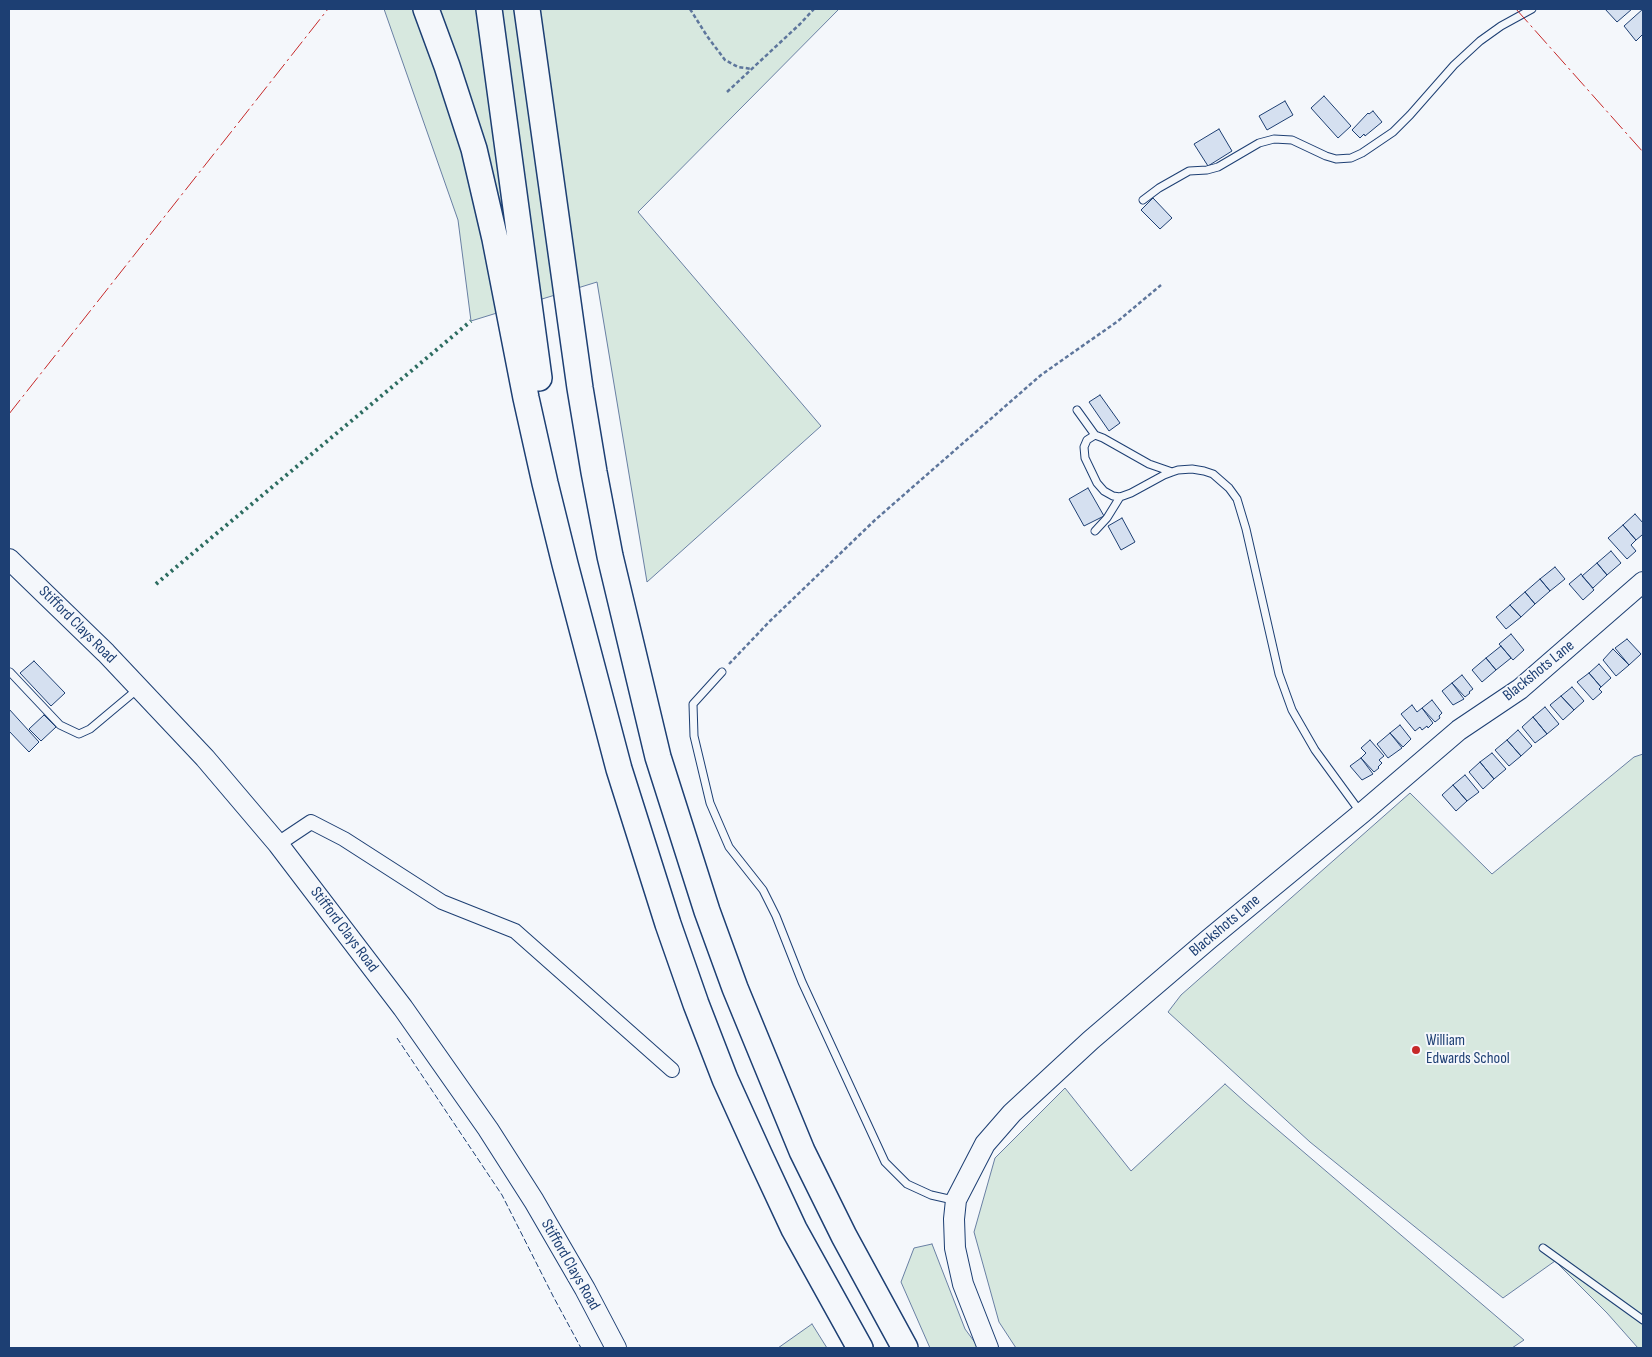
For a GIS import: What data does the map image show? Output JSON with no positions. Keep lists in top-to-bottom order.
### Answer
{
  "streets": {
    "street": ["Stifford Clays Road", "Blackshots Lane"]
  },
  "places": ["William Edwards School"]
}
